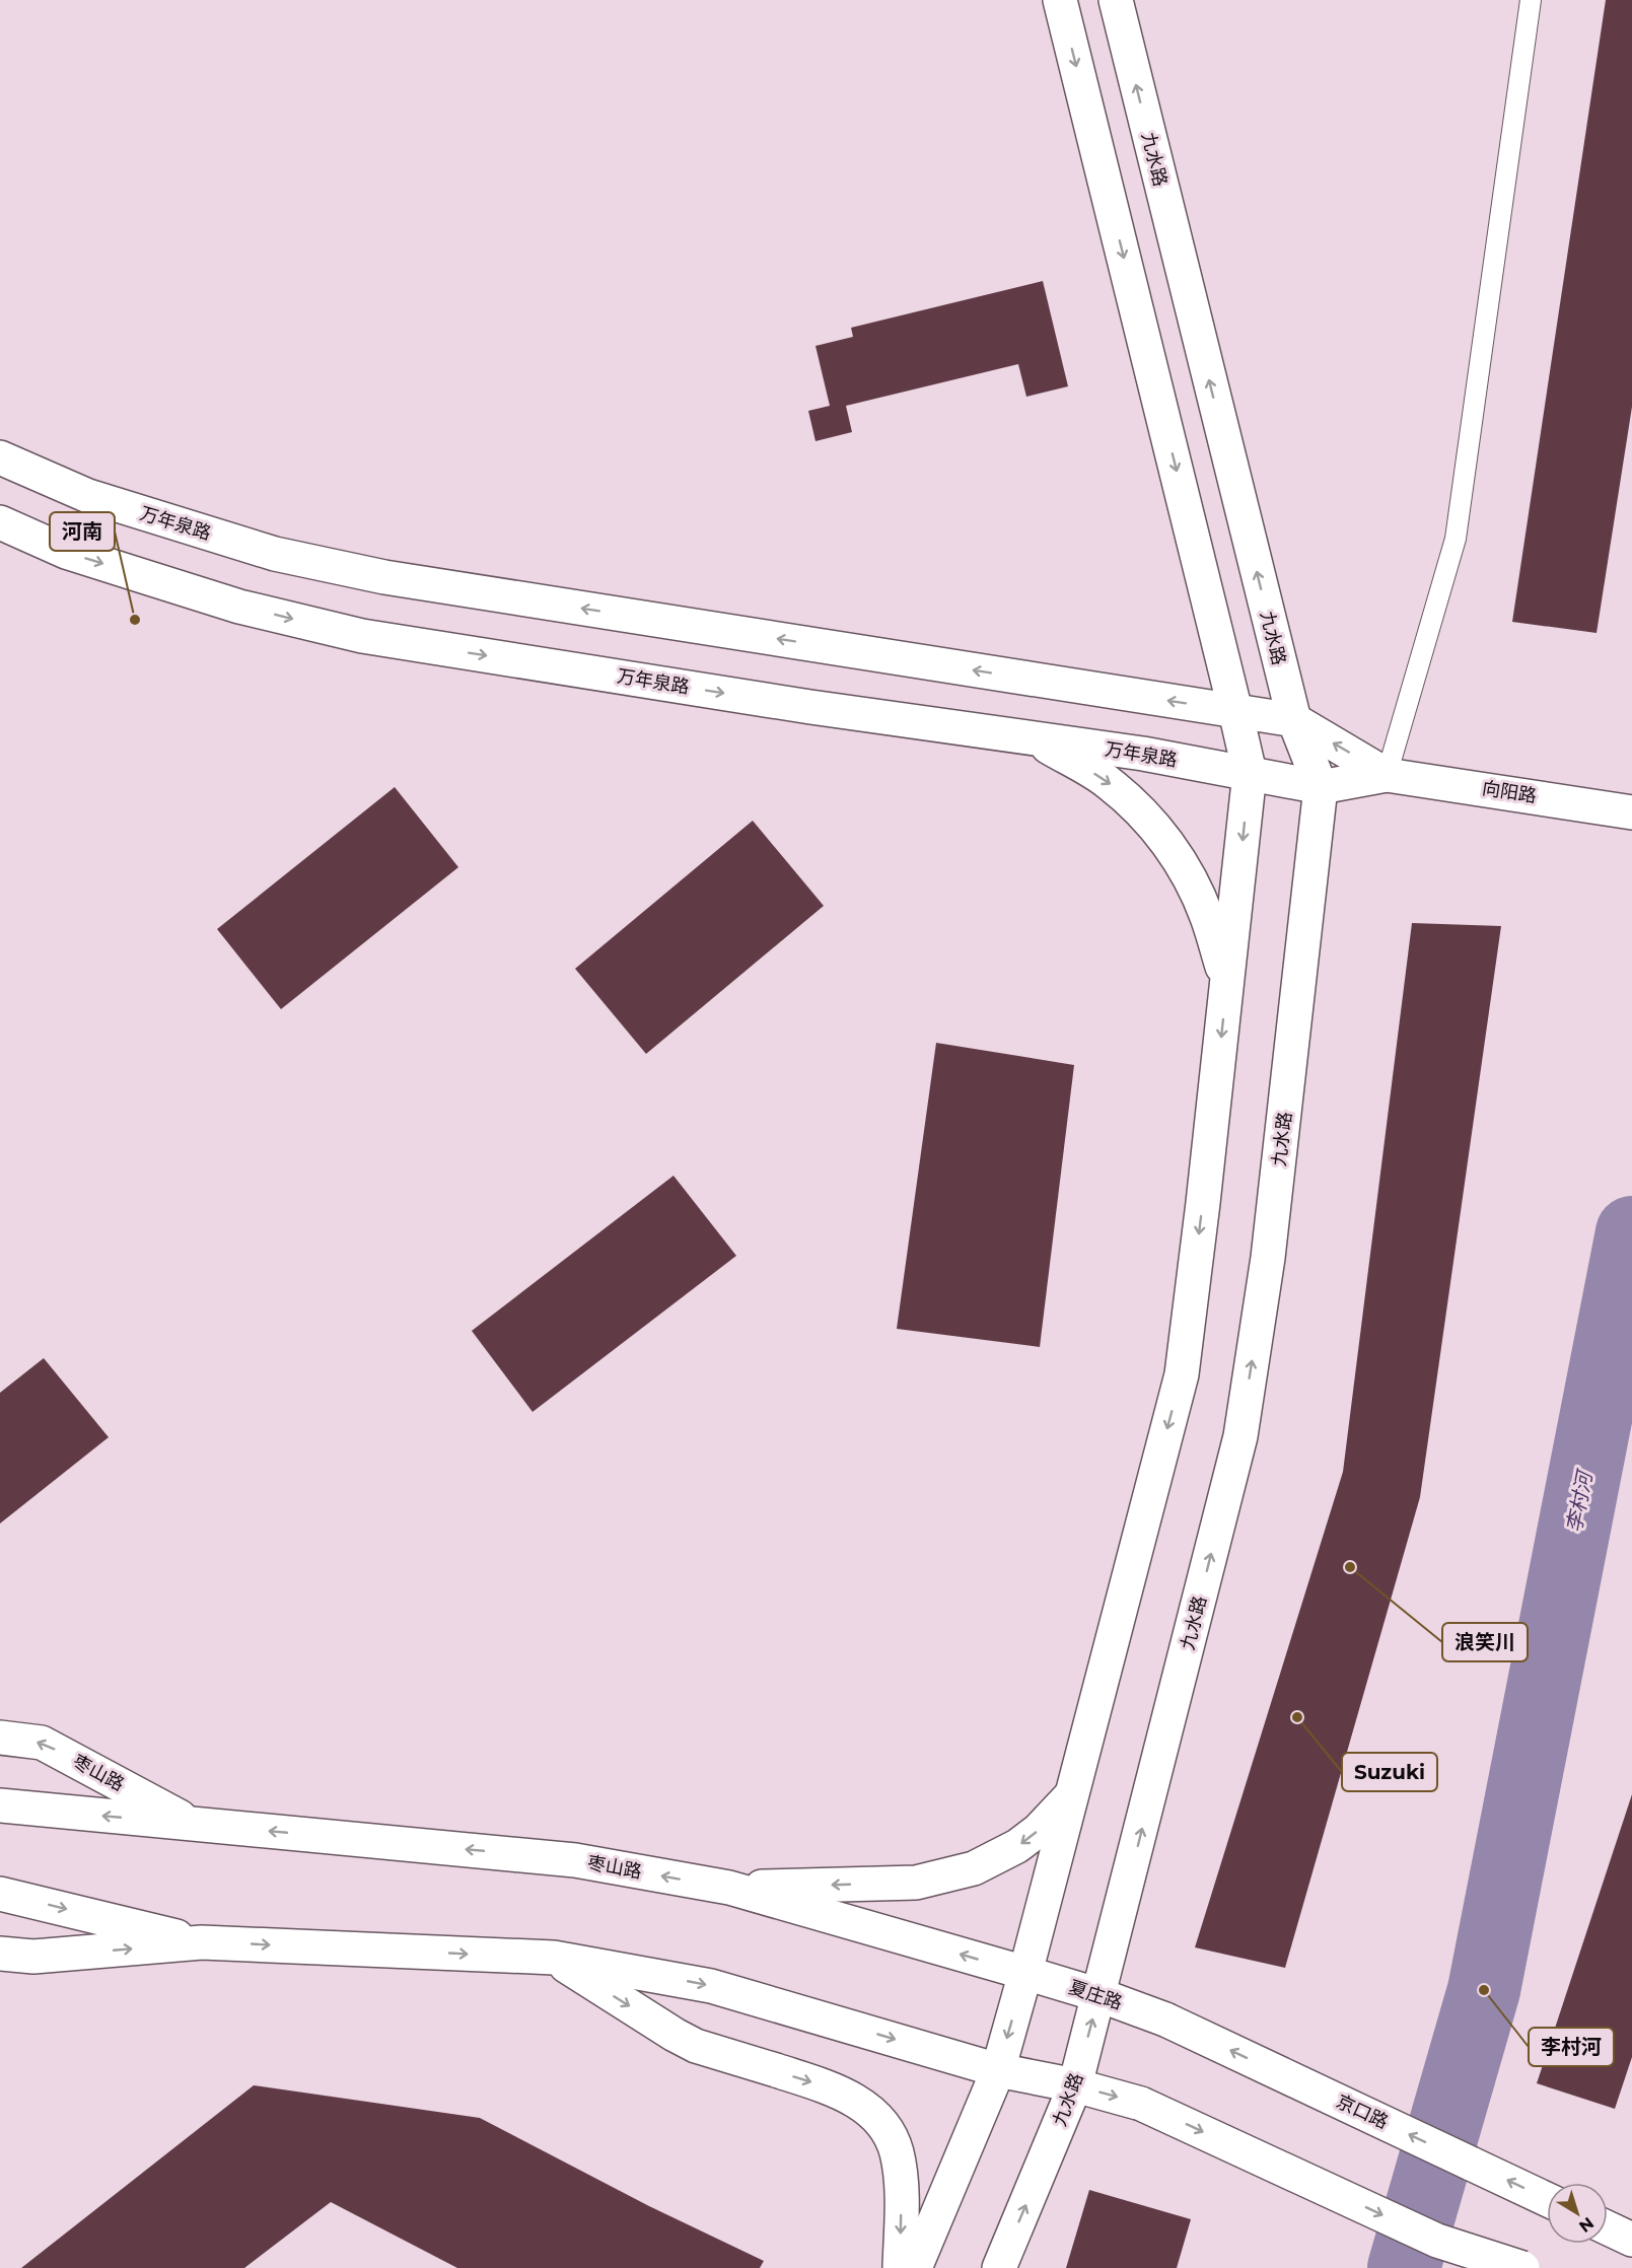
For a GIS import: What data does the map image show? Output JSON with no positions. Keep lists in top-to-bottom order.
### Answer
{
  "streets": {
    "main road": [
      "九水路",
      "万年泉路",
      "向阳路",
      "枣山路",
      "夏庄路",
      "京口路"
    ]
  },
  "crossings": [
    ["九水路", "万年泉路"],
    ["九水路", "向阳路"],
    ["九水路", "夏庄路"],
    ["万年泉路", "向阳路"],
    ["枣山路", "夏庄路"],
    ["夏庄路", "京口路"]
  ],
  "water": ["李村河"],
  "places": [
    "河南",
    "浪笑川",
    "Suzuki",
    "李村河"
  ],
  "north": "bottom right"
}
